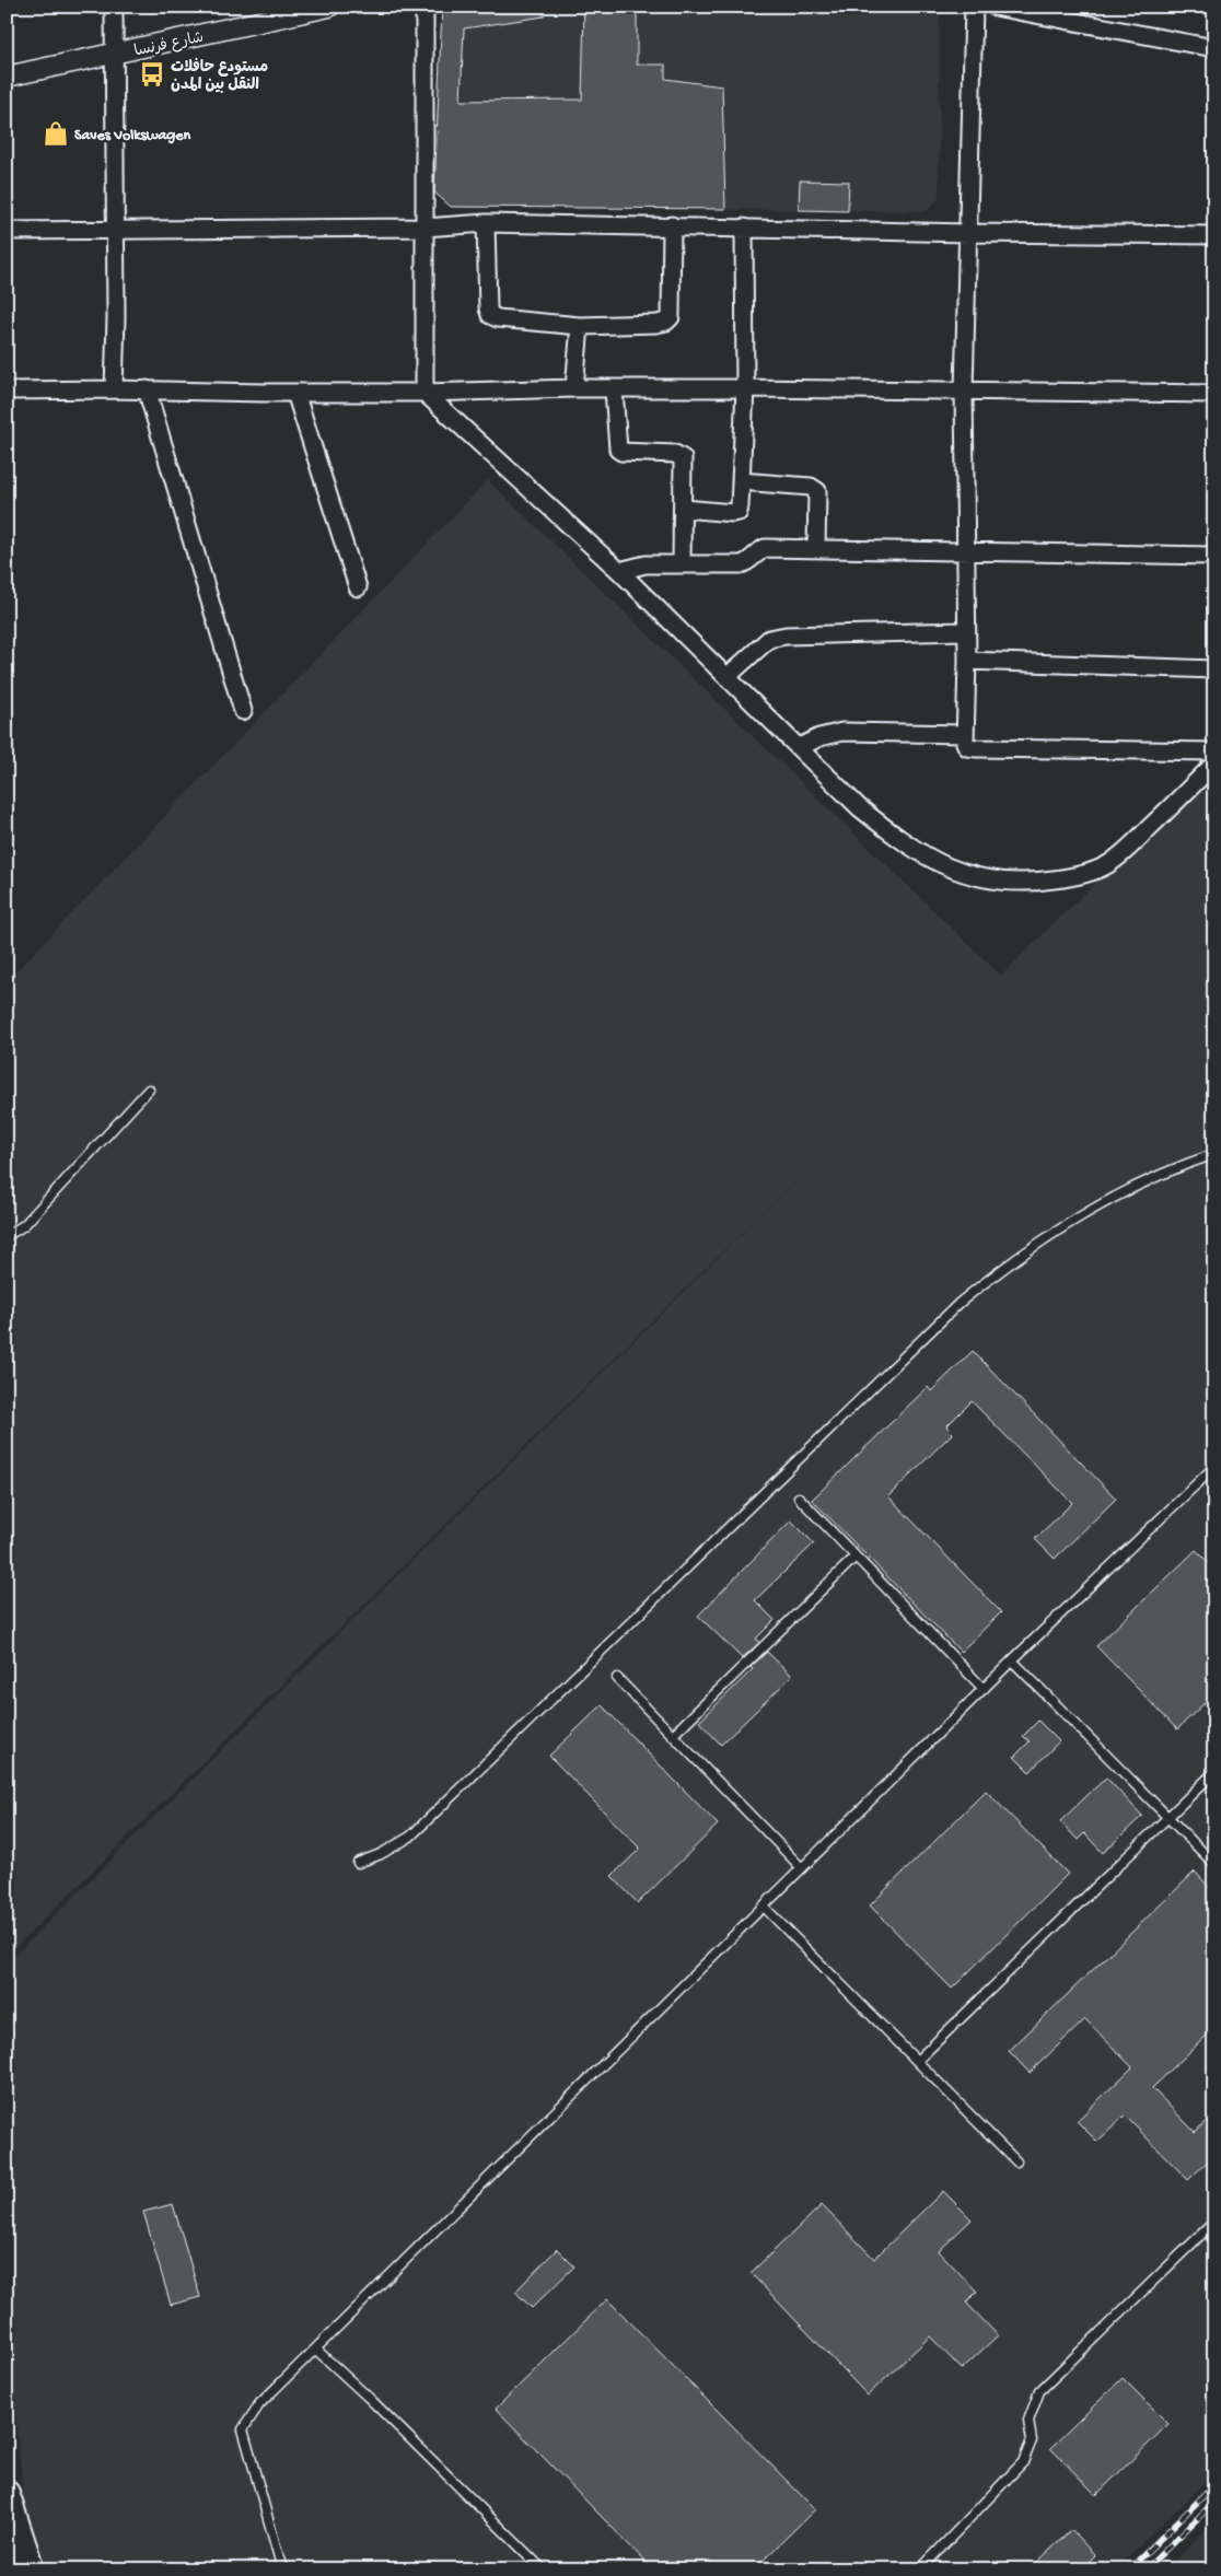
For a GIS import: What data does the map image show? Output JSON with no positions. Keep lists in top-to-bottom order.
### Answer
{
  "streets": {
    "street": ["شارع فرنسا"]
  },
  "places": {
    "bus stop": ["مستودع حافلات النقل بين المدن"],
    "shop": ["Saves Volkswagen"]
  }
}
